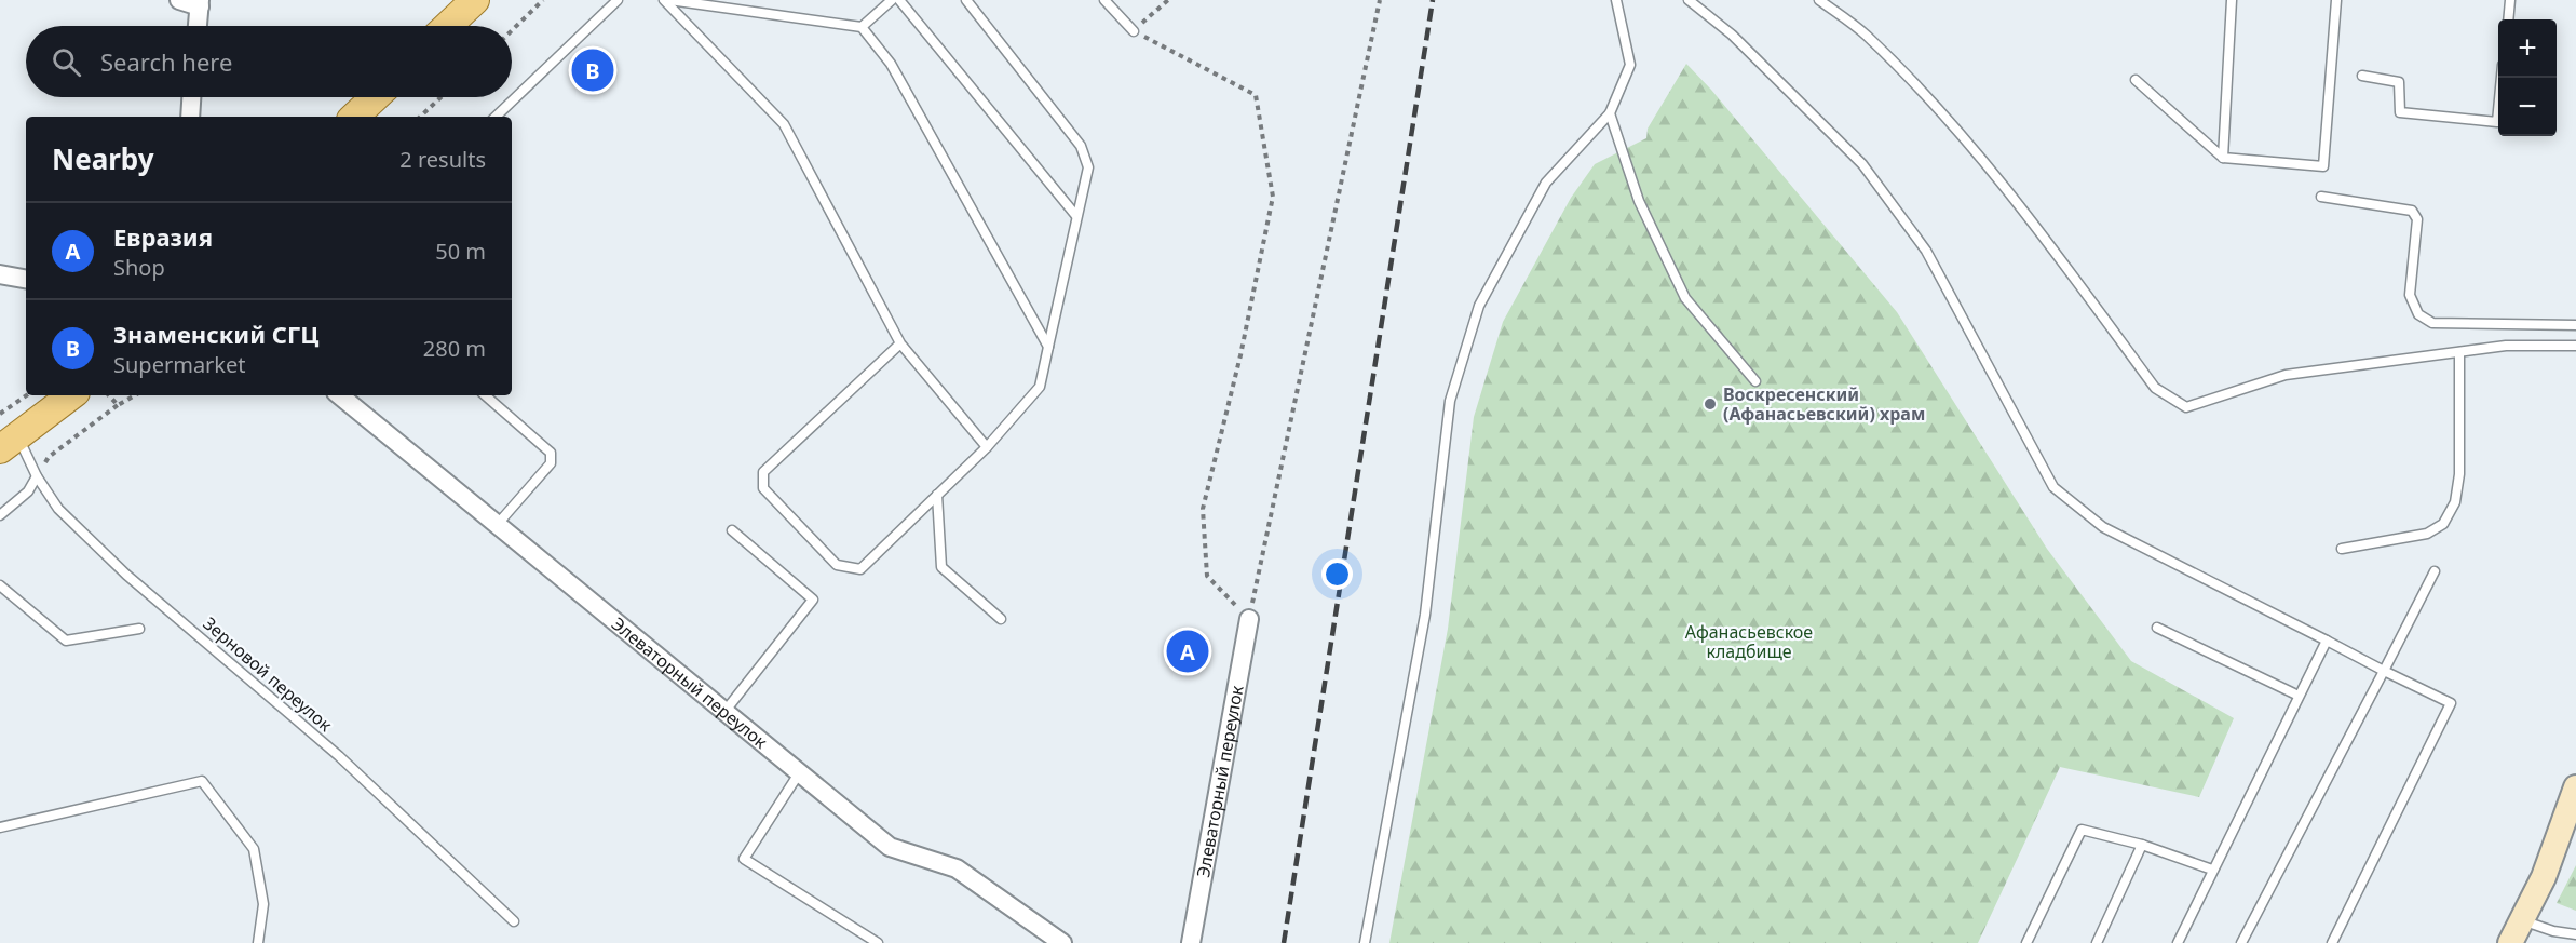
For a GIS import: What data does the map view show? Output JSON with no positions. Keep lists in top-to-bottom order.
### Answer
{
  "streets": {
    "street": ["Элеваторный переулок"],
    "lane": ["Зерновой переулок"]
  },
  "parks": ["Афанасьевское кладбище"],
  "places": ["Воскресенский (Афанасьевский) храм"],
  "page": {
    "map_buttons": ["+", "−"],
    "search": "Search here",
    "pins": ["B", "A"],
    "heading": ["Nearby", "2 results"],
    "list": [
      {
        "mark": "A",
        "name": "Евразия",
        "note": "Shop",
        "value": "50 m"
      },
      {
        "mark": "B",
        "name": "Знаменский СГЦ",
        "note": "Supermarket",
        "value": "280 m"
      }
    ]
  }
}
